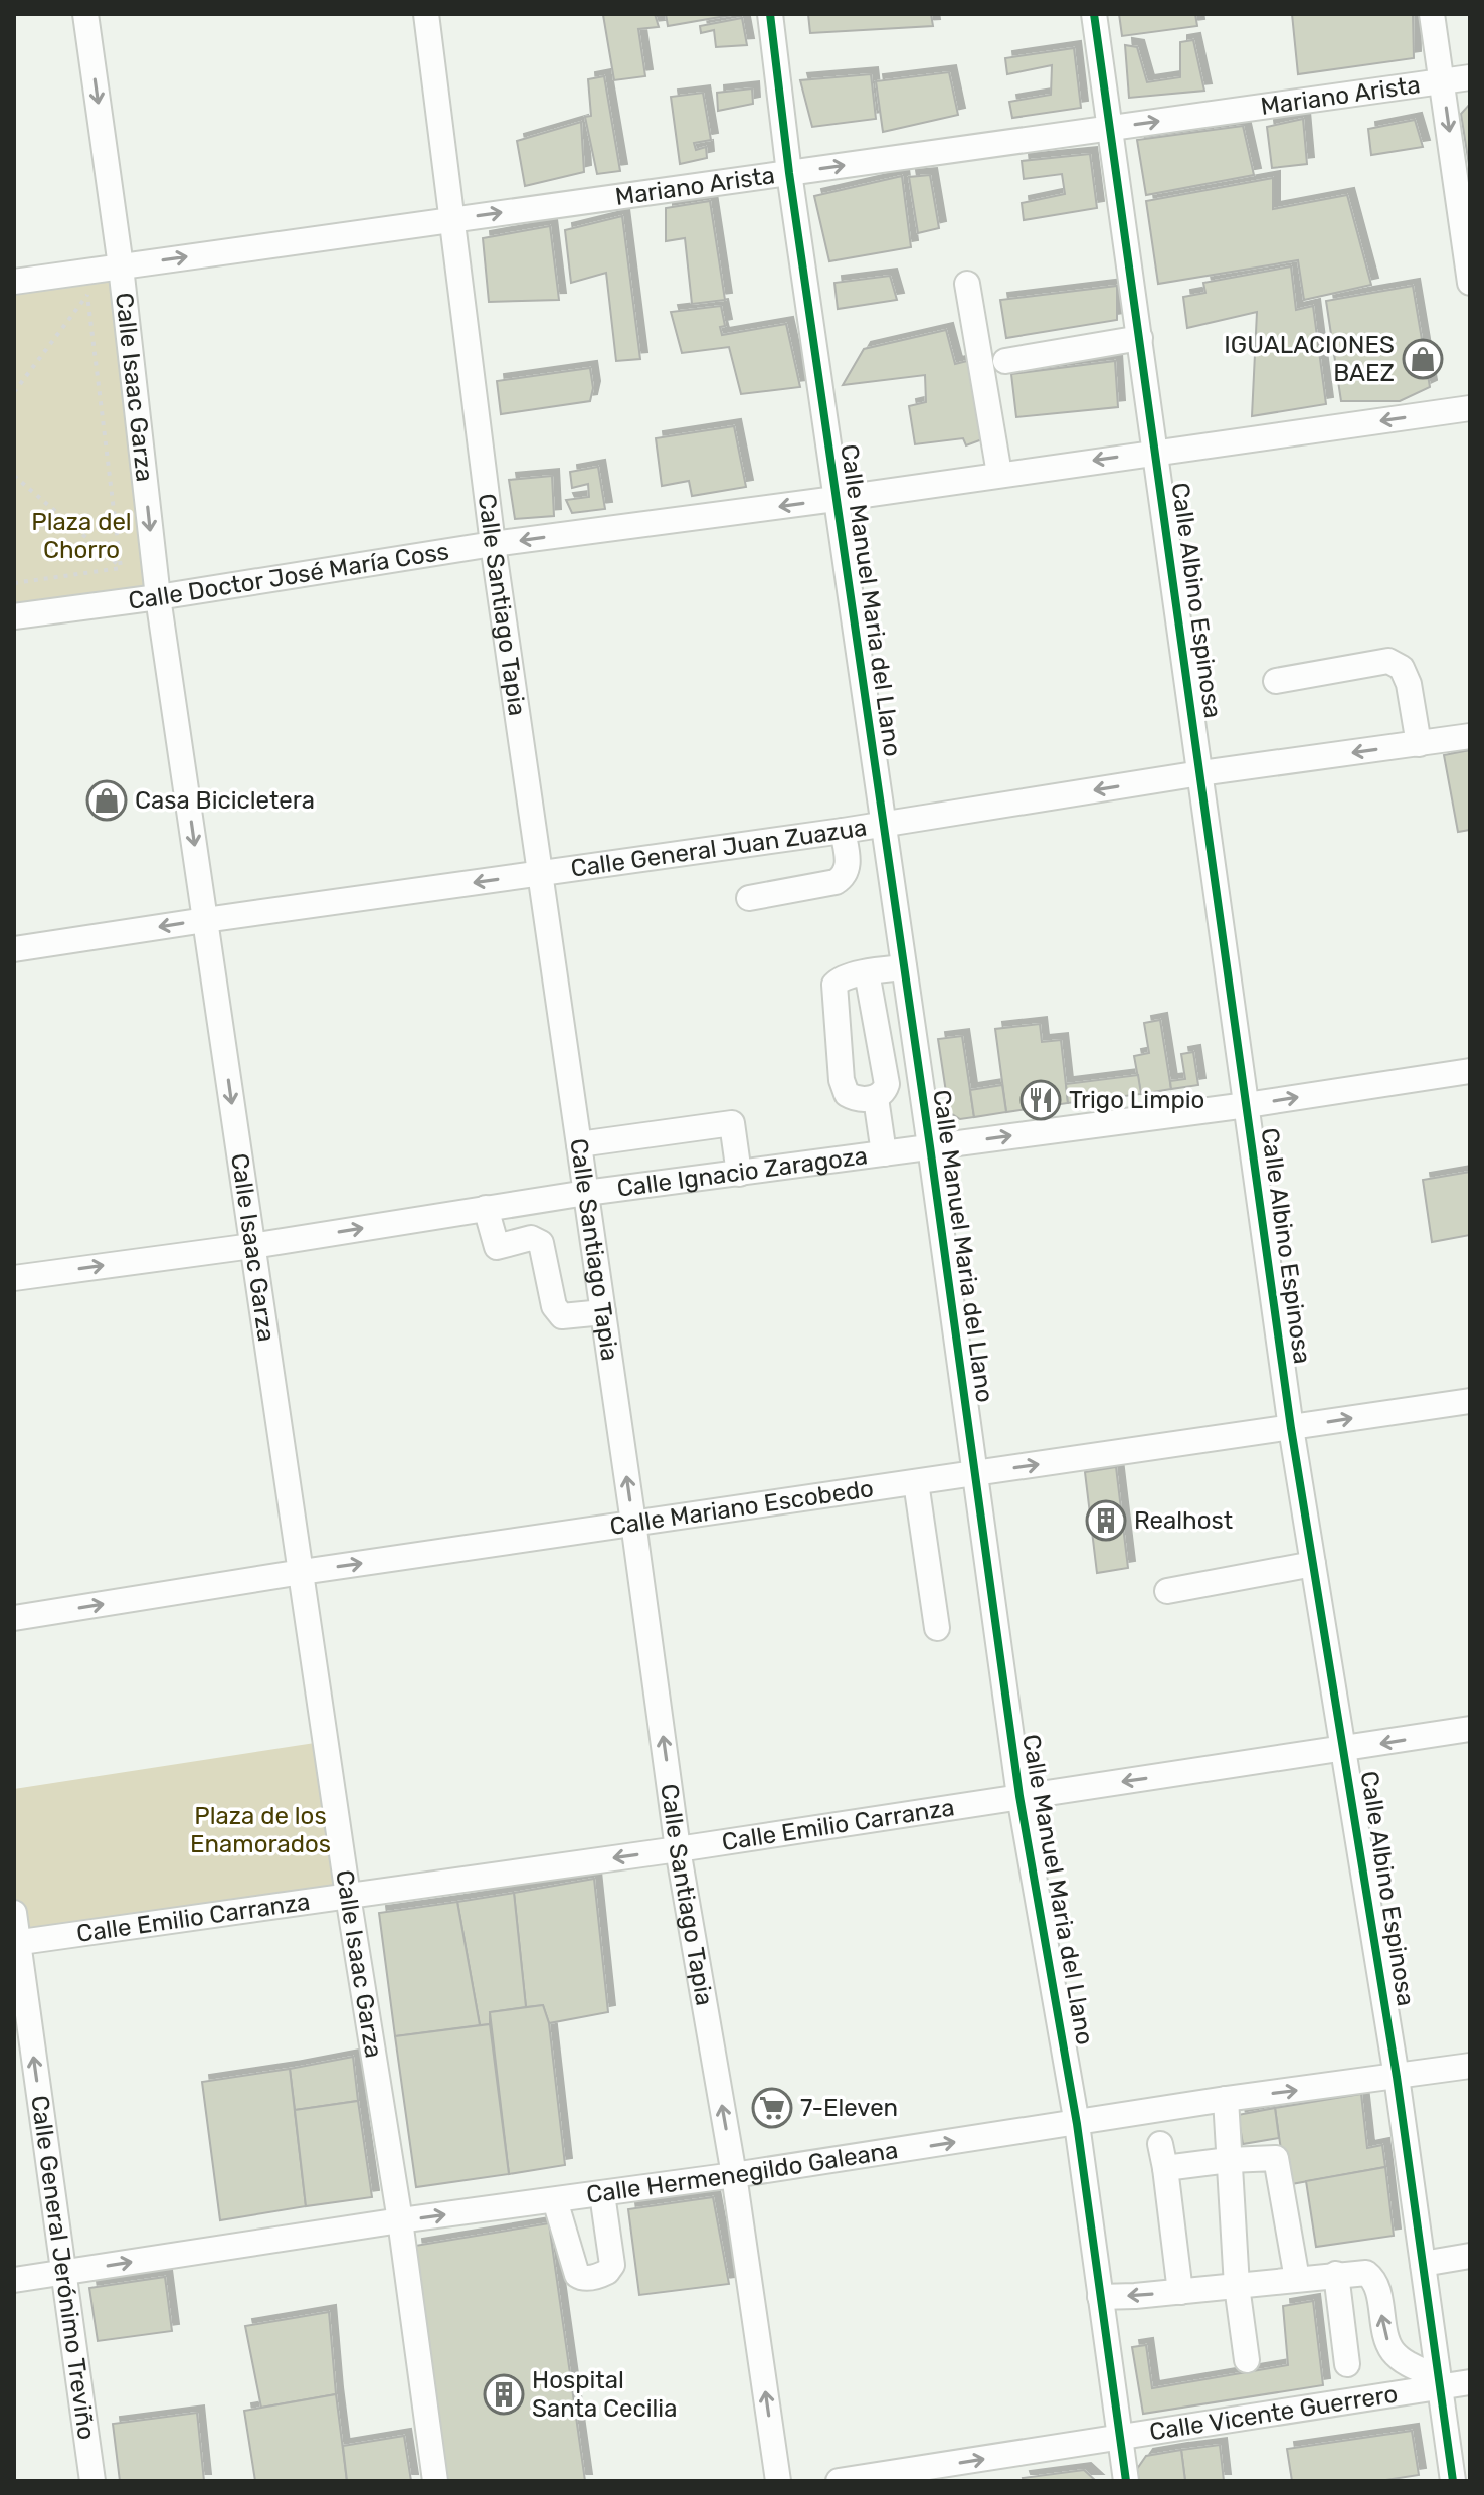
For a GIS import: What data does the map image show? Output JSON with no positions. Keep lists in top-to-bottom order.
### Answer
{
  "streets": {
    "street": [
      "Mariano Arista",
      "Calle Isaac Garza",
      "Calle Doctor José María Coss",
      "Calle Manuel Maria del Llano",
      "Calle Albino Espinosa",
      "Calle Santiago Tapia",
      "Calle General Juan Zuazua",
      "Calle Ignacio Zaragoza",
      "Calle Mariano Escobedo",
      "Calle Emilio Carranza",
      "Calle Hermenegildo Galeana",
      "Calle General Jerónimo Treviño",
      "Calle Vicente Guerrero"
    ]
  },
  "crossings": [
    ["Mariano Arista", "Calle Isaac Garza"],
    ["Mariano Arista", "Calle Manuel Maria del Llano"],
    ["Mariano Arista", "Calle Albino Espinosa"],
    ["Mariano Arista", "Calle Santiago Tapia"],
    ["Calle Isaac Garza", "Calle Doctor José María Coss"],
    ["Calle Isaac Garza", "Calle General Juan Zuazua"],
    ["Calle Isaac Garza", "Calle Ignacio Zaragoza"],
    ["Calle Isaac Garza", "Calle Mariano Escobedo"],
    ["Calle Isaac Garza", "Calle Emilio Carranza"],
    ["Calle Isaac Garza", "Calle Hermenegildo Galeana"],
    ["Calle Doctor José María Coss", "Calle Manuel Maria del Llano"],
    ["Calle Doctor José María Coss", "Calle Albino Espinosa"],
    ["Calle Doctor José María Coss", "Calle Santiago Tapia"],
    ["Calle Manuel Maria del Llano", "Calle General Juan Zuazua"],
    ["Calle Manuel Maria del Llano", "Calle Ignacio Zaragoza"],
    ["Calle Manuel Maria del Llano", "Calle Mariano Escobedo"],
    ["Calle Manuel Maria del Llano", "Calle Emilio Carranza"],
    ["Calle Manuel Maria del Llano", "Calle Hermenegildo Galeana"],
    ["Calle Manuel Maria del Llano", "Calle Vicente Guerrero"],
    ["Calle Albino Espinosa", "Calle General Juan Zuazua"],
    ["Calle Albino Espinosa", "Calle Ignacio Zaragoza"],
    ["Calle Albino Espinosa", "Calle Mariano Escobedo"],
    ["Calle Albino Espinosa", "Calle Emilio Carranza"],
    ["Calle Albino Espinosa", "Calle Hermenegildo Galeana"],
    ["Calle Albino Espinosa", "Calle Vicente Guerrero"],
    ["Calle Santiago Tapia", "Calle General Juan Zuazua"],
    ["Calle Santiago Tapia", "Calle Ignacio Zaragoza"],
    ["Calle Santiago Tapia", "Calle Mariano Escobedo"],
    ["Calle Santiago Tapia", "Calle Emilio Carranza"],
    ["Calle Santiago Tapia", "Calle Hermenegildo Galeana"],
    ["Calle Emilio Carranza", "Calle General Jerónimo Treviño"],
    ["Calle Hermenegildo Galeana", "Calle General Jerónimo Treviño"]
  ],
  "one_way": [
    "Mariano Arista",
    "Calle Isaac Garza",
    "Calle Doctor José María Coss",
    "Calle Santiago Tapia",
    "Calle General Juan Zuazua",
    "Calle Ignacio Zaragoza",
    "Calle Mariano Escobedo",
    "Calle Emilio Carranza",
    "Calle Hermenegildo Galeana",
    "Calle General Jerónimo Treviño",
    "Calle Vicente Guerrero"
  ],
  "parks": ["Plaza del Chorro", "Plaza de los Enamorados"],
  "places": {
    "shop": ["IGUALACIONES BAEZ", "Casa Bicicletera"],
    "restaurant": ["Trigo Limpio"],
    "building": ["Realhost", "Hospital Santa Cecilia"],
    "supermarket": ["7-Eleven"]
  }
}
